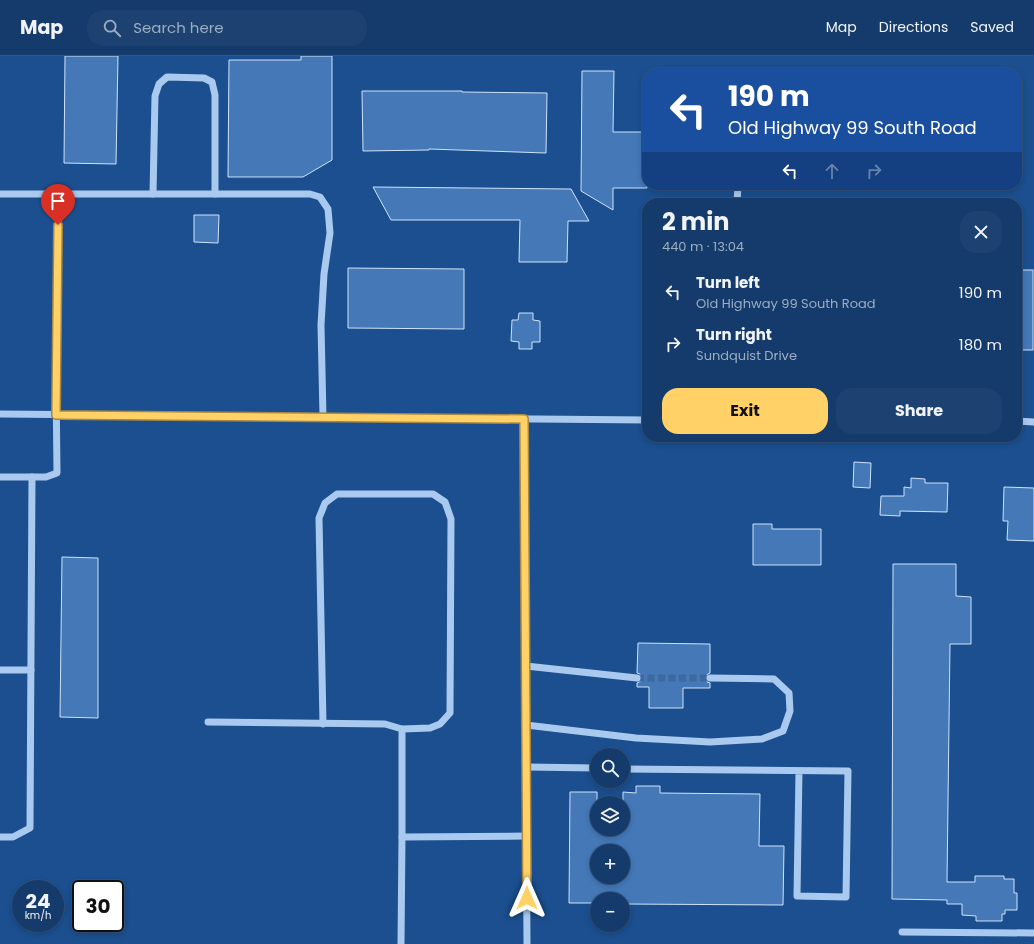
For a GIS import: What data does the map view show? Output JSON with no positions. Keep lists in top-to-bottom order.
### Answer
{
  "page": {
    "header": "Map",
    "search": "Search here",
    "nav": ["Map", "Directions", "Saved"],
    "turn": ["190 m", "Old Highway 99 South Road"],
    "heading": ["2 min", "440 m · 13:04"],
    "list": [
      {
        "name": "Turn left",
        "note": "Old Highway 99 South Road",
        "value": "190 m"
      },
      {
        "name": "Turn right",
        "note": "Sundquist Drive",
        "value": "180 m"
      }
    ],
    "buttons": ["Exit", "Share"],
    "map_buttons": ["+", "−"],
    "speed": "24 km/h",
    "limit": "30"
  }
}
